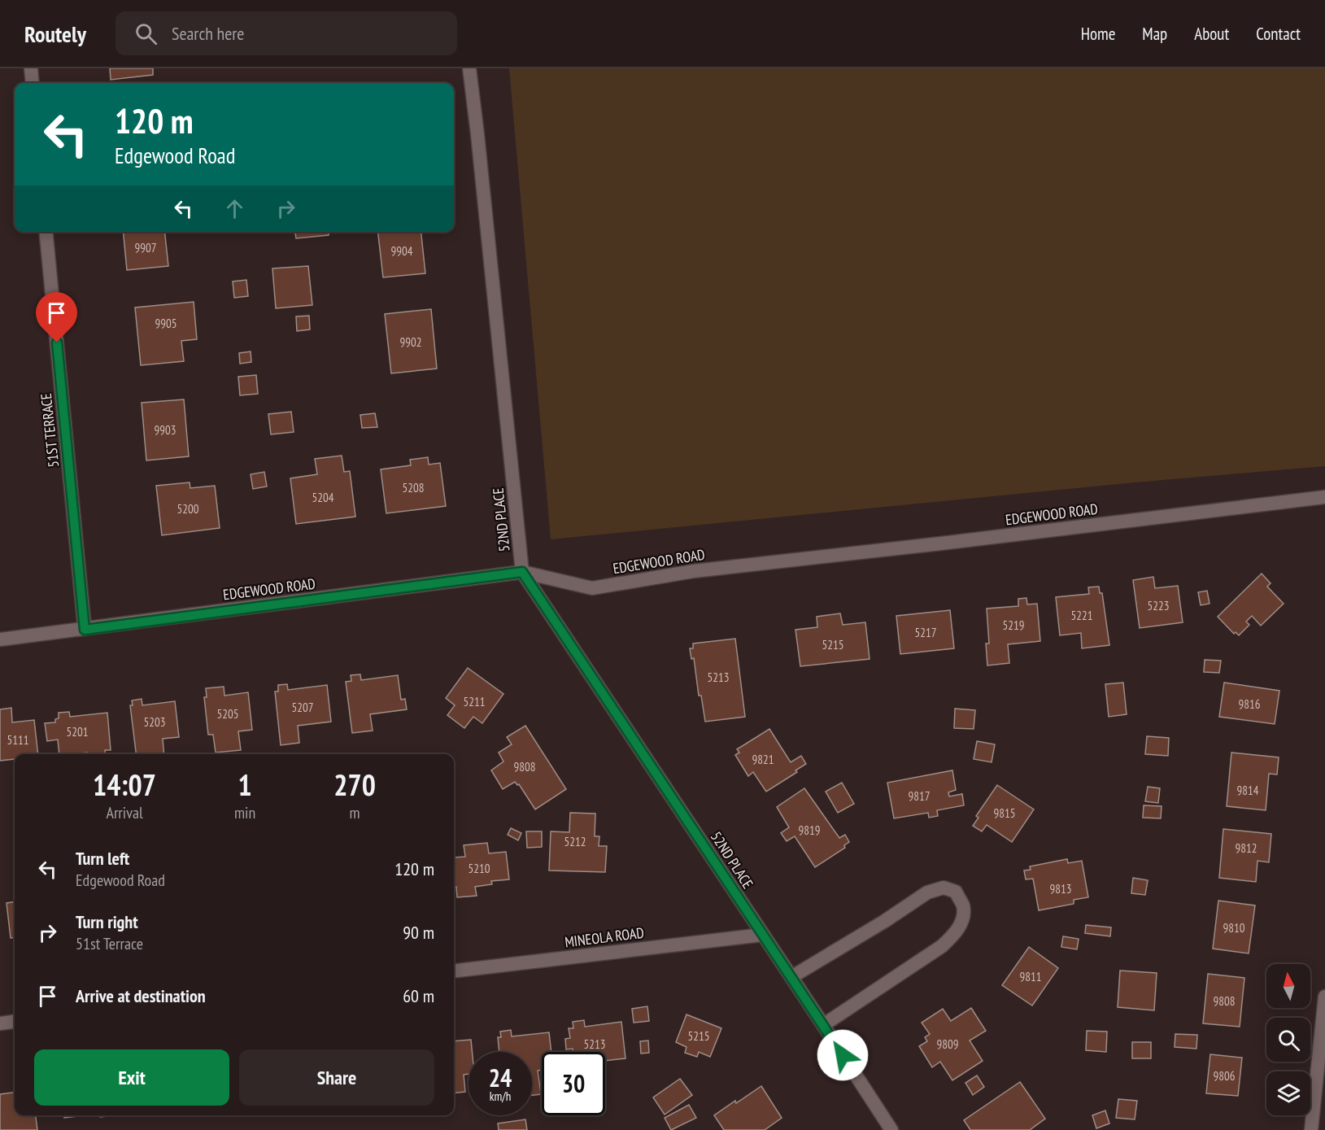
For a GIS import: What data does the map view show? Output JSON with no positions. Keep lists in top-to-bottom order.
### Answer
{
  "streets": {
    "street": [
      "51ST TERRACE",
      "EDGEWOOD ROAD",
      "52ND PLACE",
      "MINEOLA ROAD"
    ]
  },
  "crossings": [
    ["51ST TERRACE", "EDGEWOOD ROAD"],
    ["EDGEWOOD ROAD", "52ND PLACE"],
    ["52ND PLACE", "MINEOLA ROAD"]
  ],
  "house_numbers": [
    "9907",
    "9904",
    "9905",
    "9902",
    "9903",
    "5208",
    "5204",
    "5200",
    "5223",
    "5221",
    "5219",
    "5217",
    "5215",
    "5213",
    "5211",
    "9816",
    "5207",
    "5205",
    "5203",
    "5201",
    "5111",
    "9821",
    "9808",
    "9814",
    "9817",
    "9815",
    "9819",
    "5212",
    "9812",
    "5210",
    "9813",
    "9810",
    "9811",
    "9808",
    "5215",
    "5213",
    "9809",
    "9806"
  ],
  "north": "top",
  "page": {
    "header": "Routely",
    "search": "Search here",
    "nav": [
      "Home",
      "Map",
      "About",
      "Contact"
    ],
    "turn": ["120 m", "Edgewood Road"],
    "eta": [
      "14:07",
      "Arrival",
      "1",
      "min",
      "270",
      "m"
    ],
    "list": [
      {
        "name": "Turn left",
        "note": "Edgewood Road",
        "value": "120 m"
      },
      {
        "name": "Turn right",
        "note": "51st Terrace",
        "value": "90 m"
      },
      {
        "name": "Arrive at destination",
        "value": "60 m"
      }
    ],
    "buttons": ["Exit", "Share"],
    "speed": "24 km/h",
    "limit": "30"
  }
}
